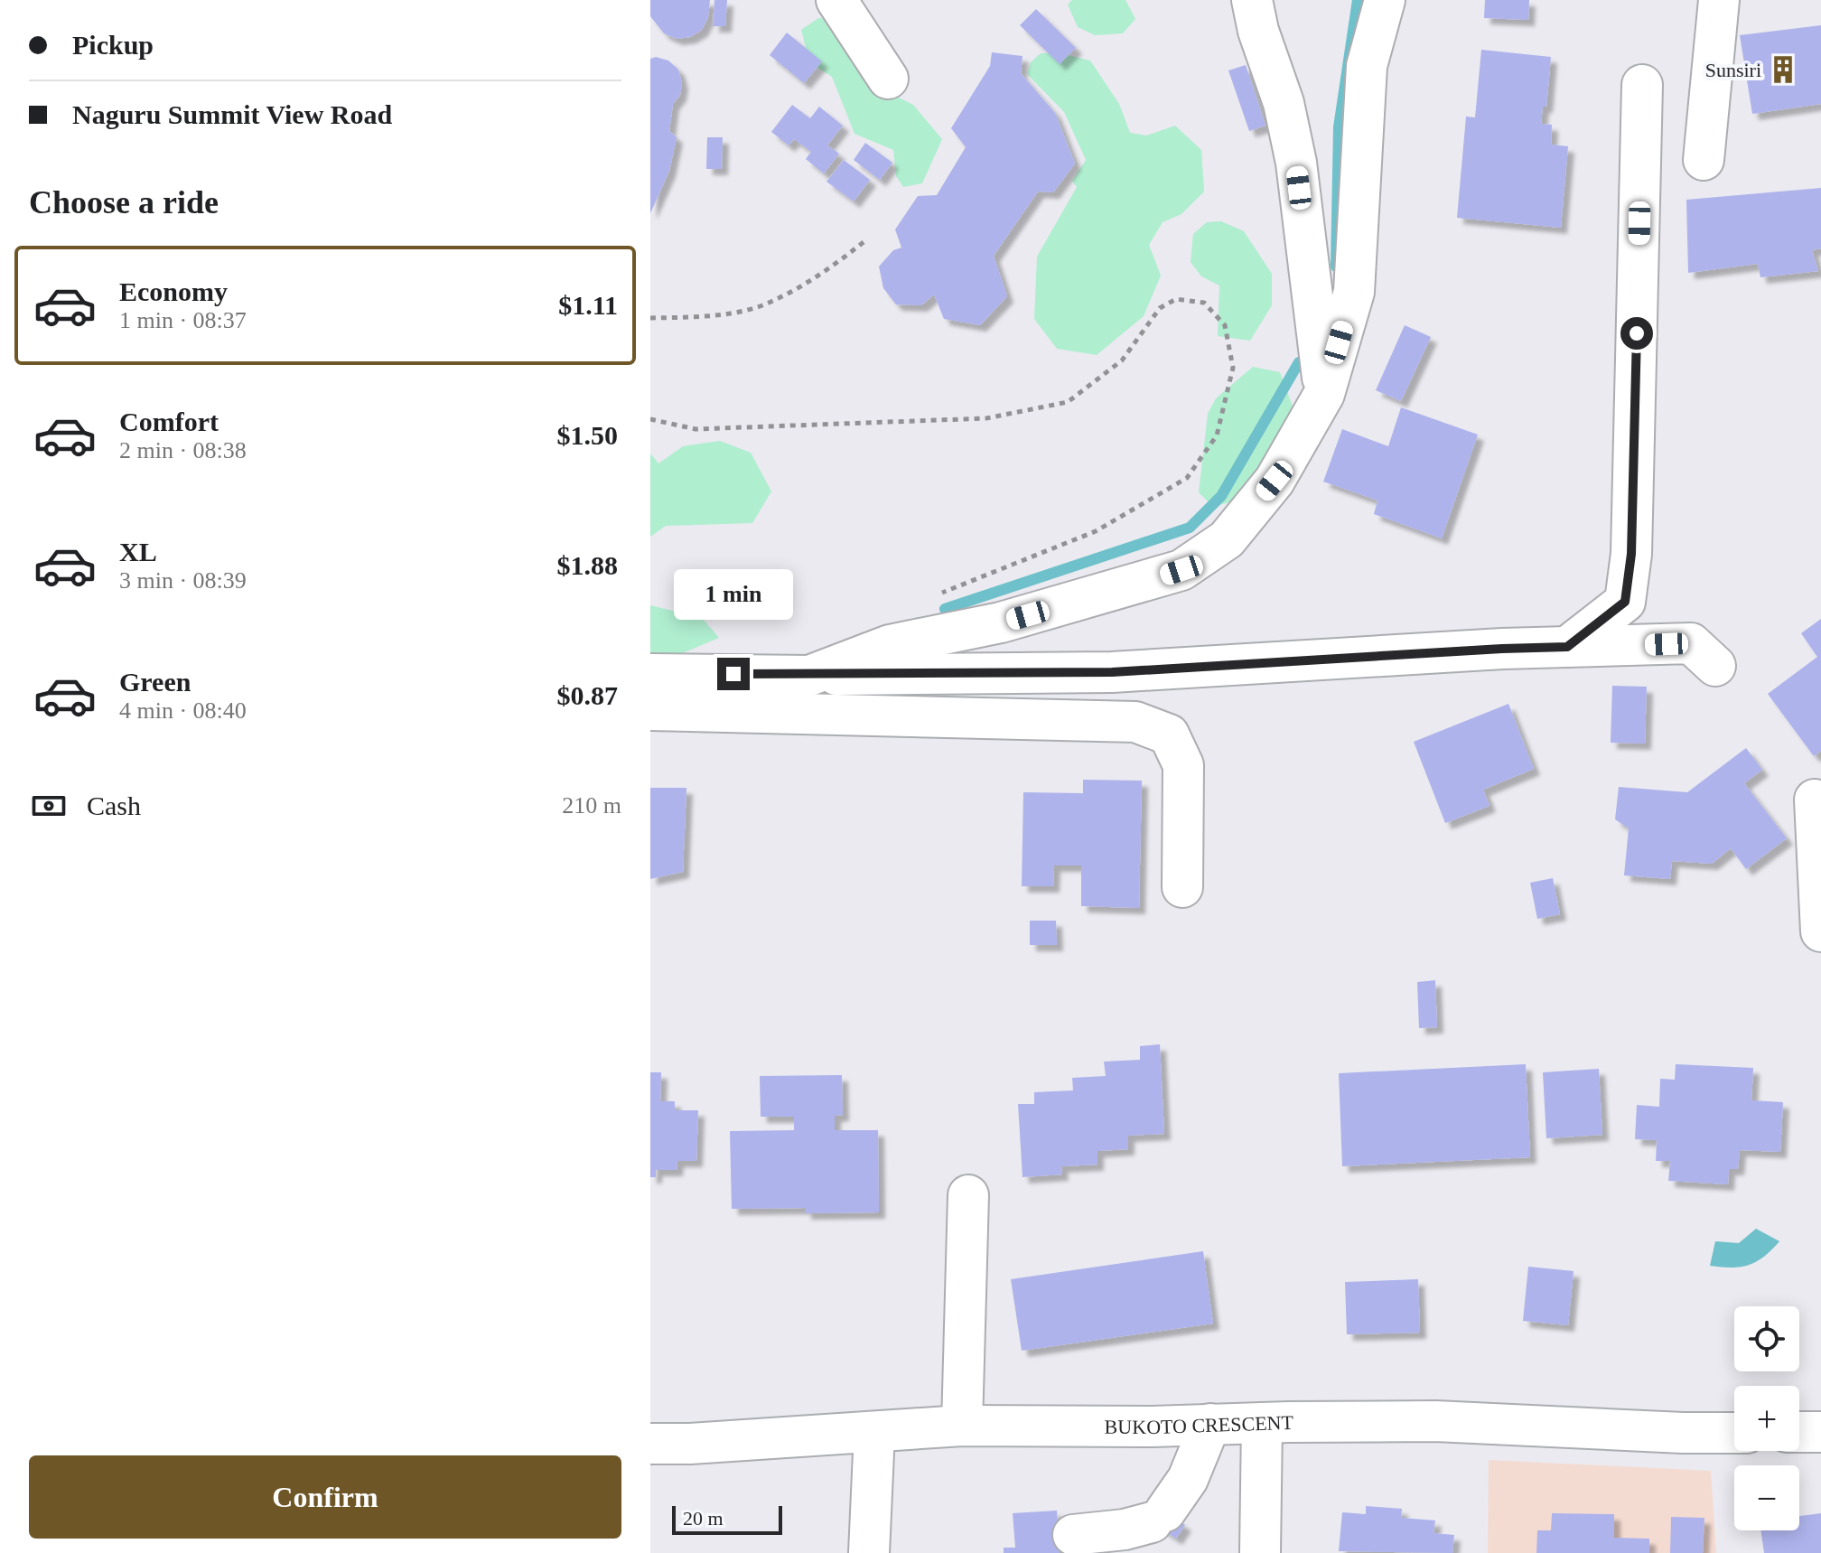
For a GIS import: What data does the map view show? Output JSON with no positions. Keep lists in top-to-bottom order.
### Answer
{
  "streets": {
    "street": ["BUKOTO CRESCENT"]
  },
  "places": {
    "building": ["Sunsiri"]
  },
  "scale_bar": "20 m",
  "page": {
    "banner": ["Pickup", "Naguru Summit View Road"],
    "heading": "Choose a ride",
    "list": [
      {
        "name": "Economy",
        "note": "1 min · 08:37",
        "value": "$1.11"
      },
      {
        "name": "Comfort",
        "note": "2 min · 08:38",
        "value": "$1.50"
      },
      {
        "name": "XL",
        "note": "3 min · 08:39",
        "value": "$1.88"
      },
      {
        "name": "Green",
        "note": "4 min · 08:40",
        "value": "$0.87"
      }
    ],
    "bubble": "1 min",
    "pay": ["Cash", "210 m"],
    "map_buttons": ["+", "−"],
    "buttons": "Confirm",
    "scale": "20 m"
  }
}
